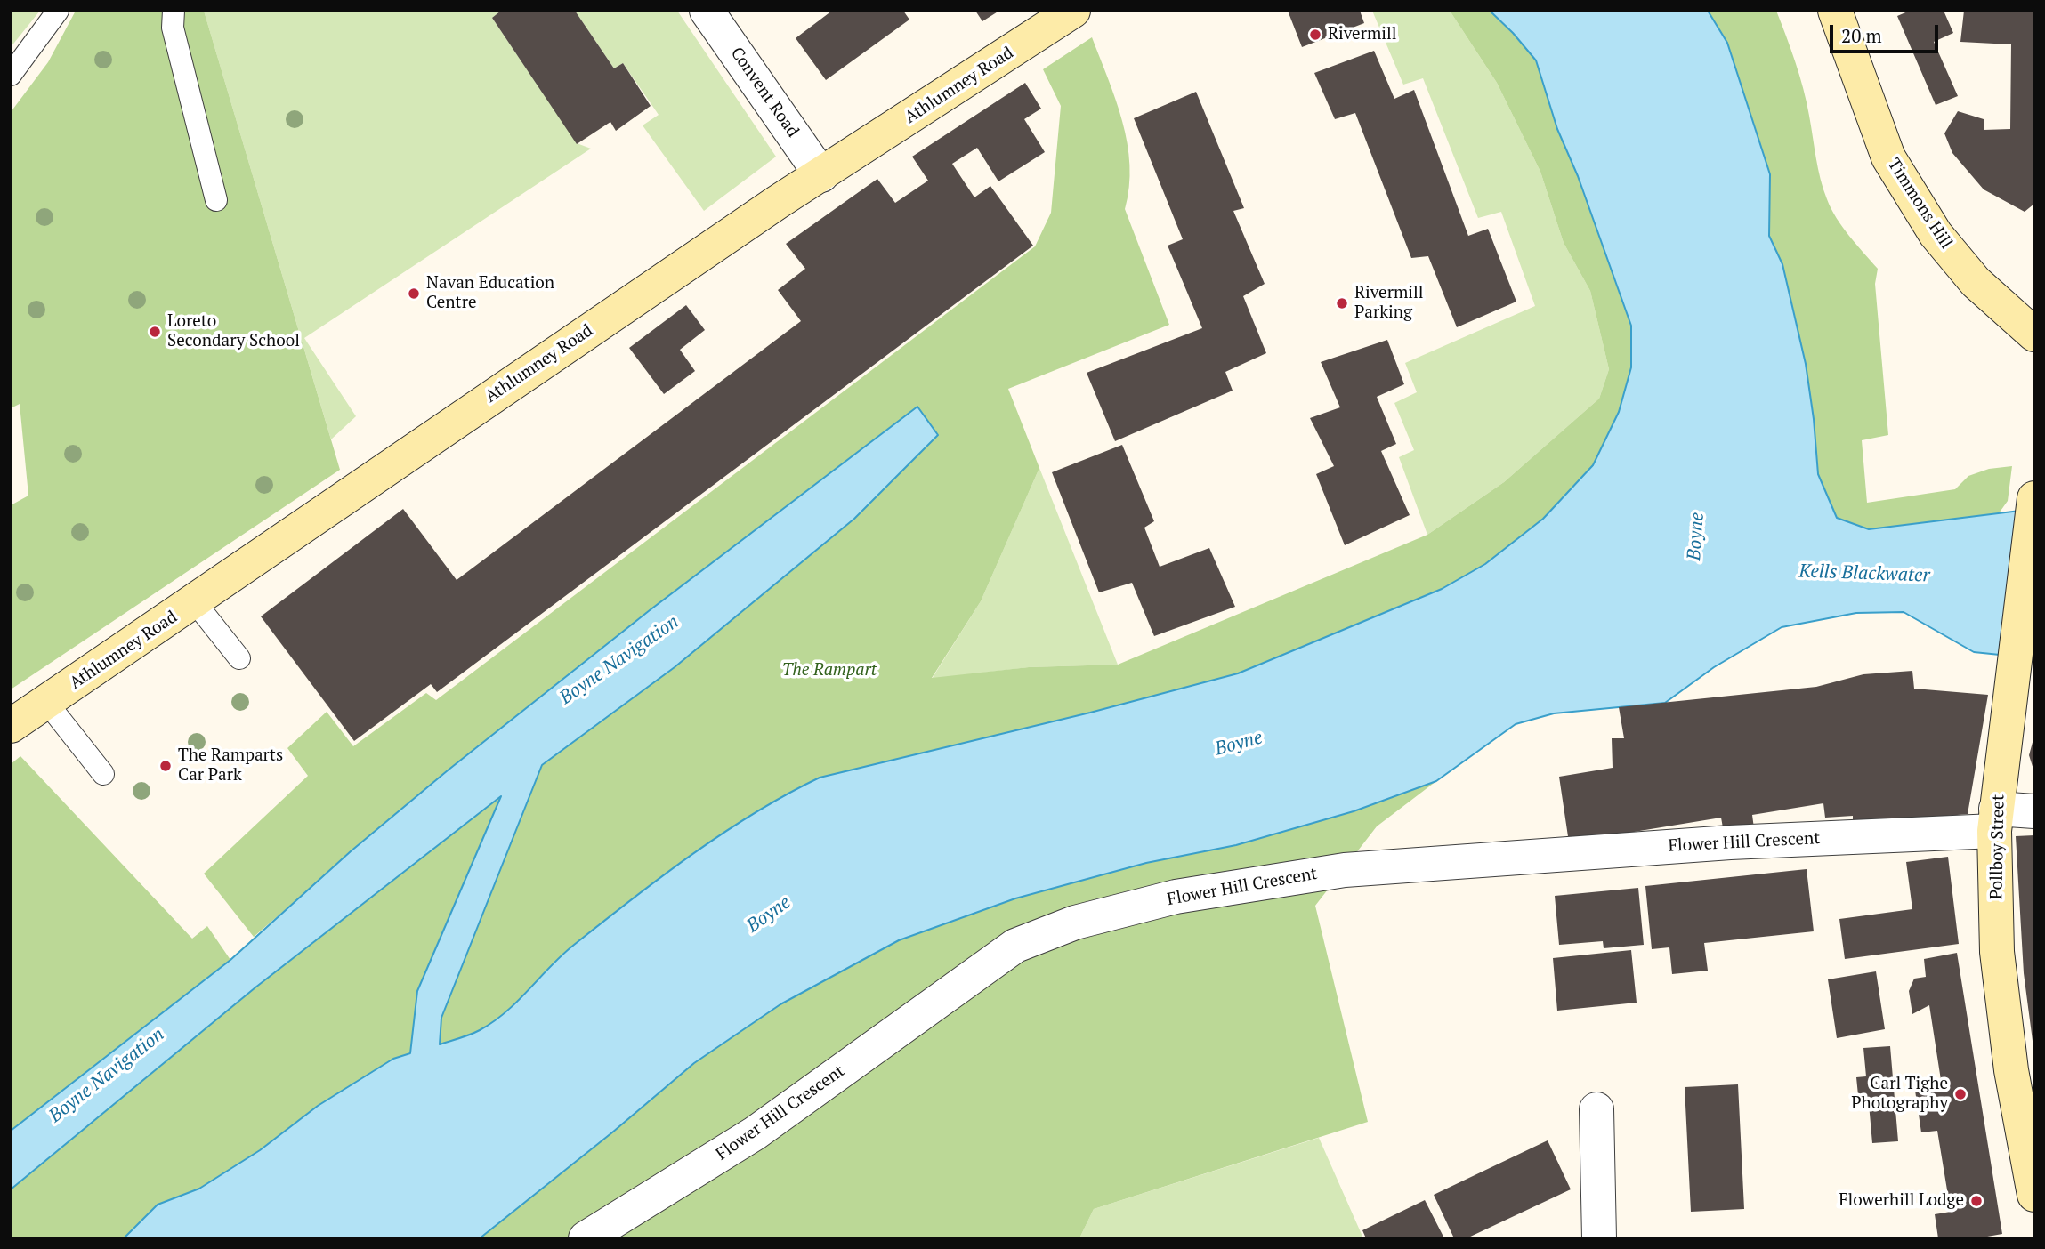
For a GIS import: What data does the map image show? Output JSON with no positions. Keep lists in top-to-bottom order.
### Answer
{
  "streets": {
    "main road": ["Athlumney Road", "Timmons Hill", "Pollboy Street"],
    "street": ["Convent Road", "Flower Hill Crescent"]
  },
  "crossings": [
    ["Athlumney Road", "Convent Road"],
    ["Flower Hill Crescent", "Pollboy Street"]
  ],
  "water": ["Boyne", "Kells Blackwater", "Boyne Navigation"],
  "parks": ["The Rampart"],
  "places": [
    "Rivermill",
    "Navan Education Centre",
    "Rivermill Parking",
    "Loreto Secondary School",
    "The Ramparts Car Park",
    "Carl Tighe Photography",
    "Flowerhill Lodge"
  ],
  "scale_bar": "20 m"
}
